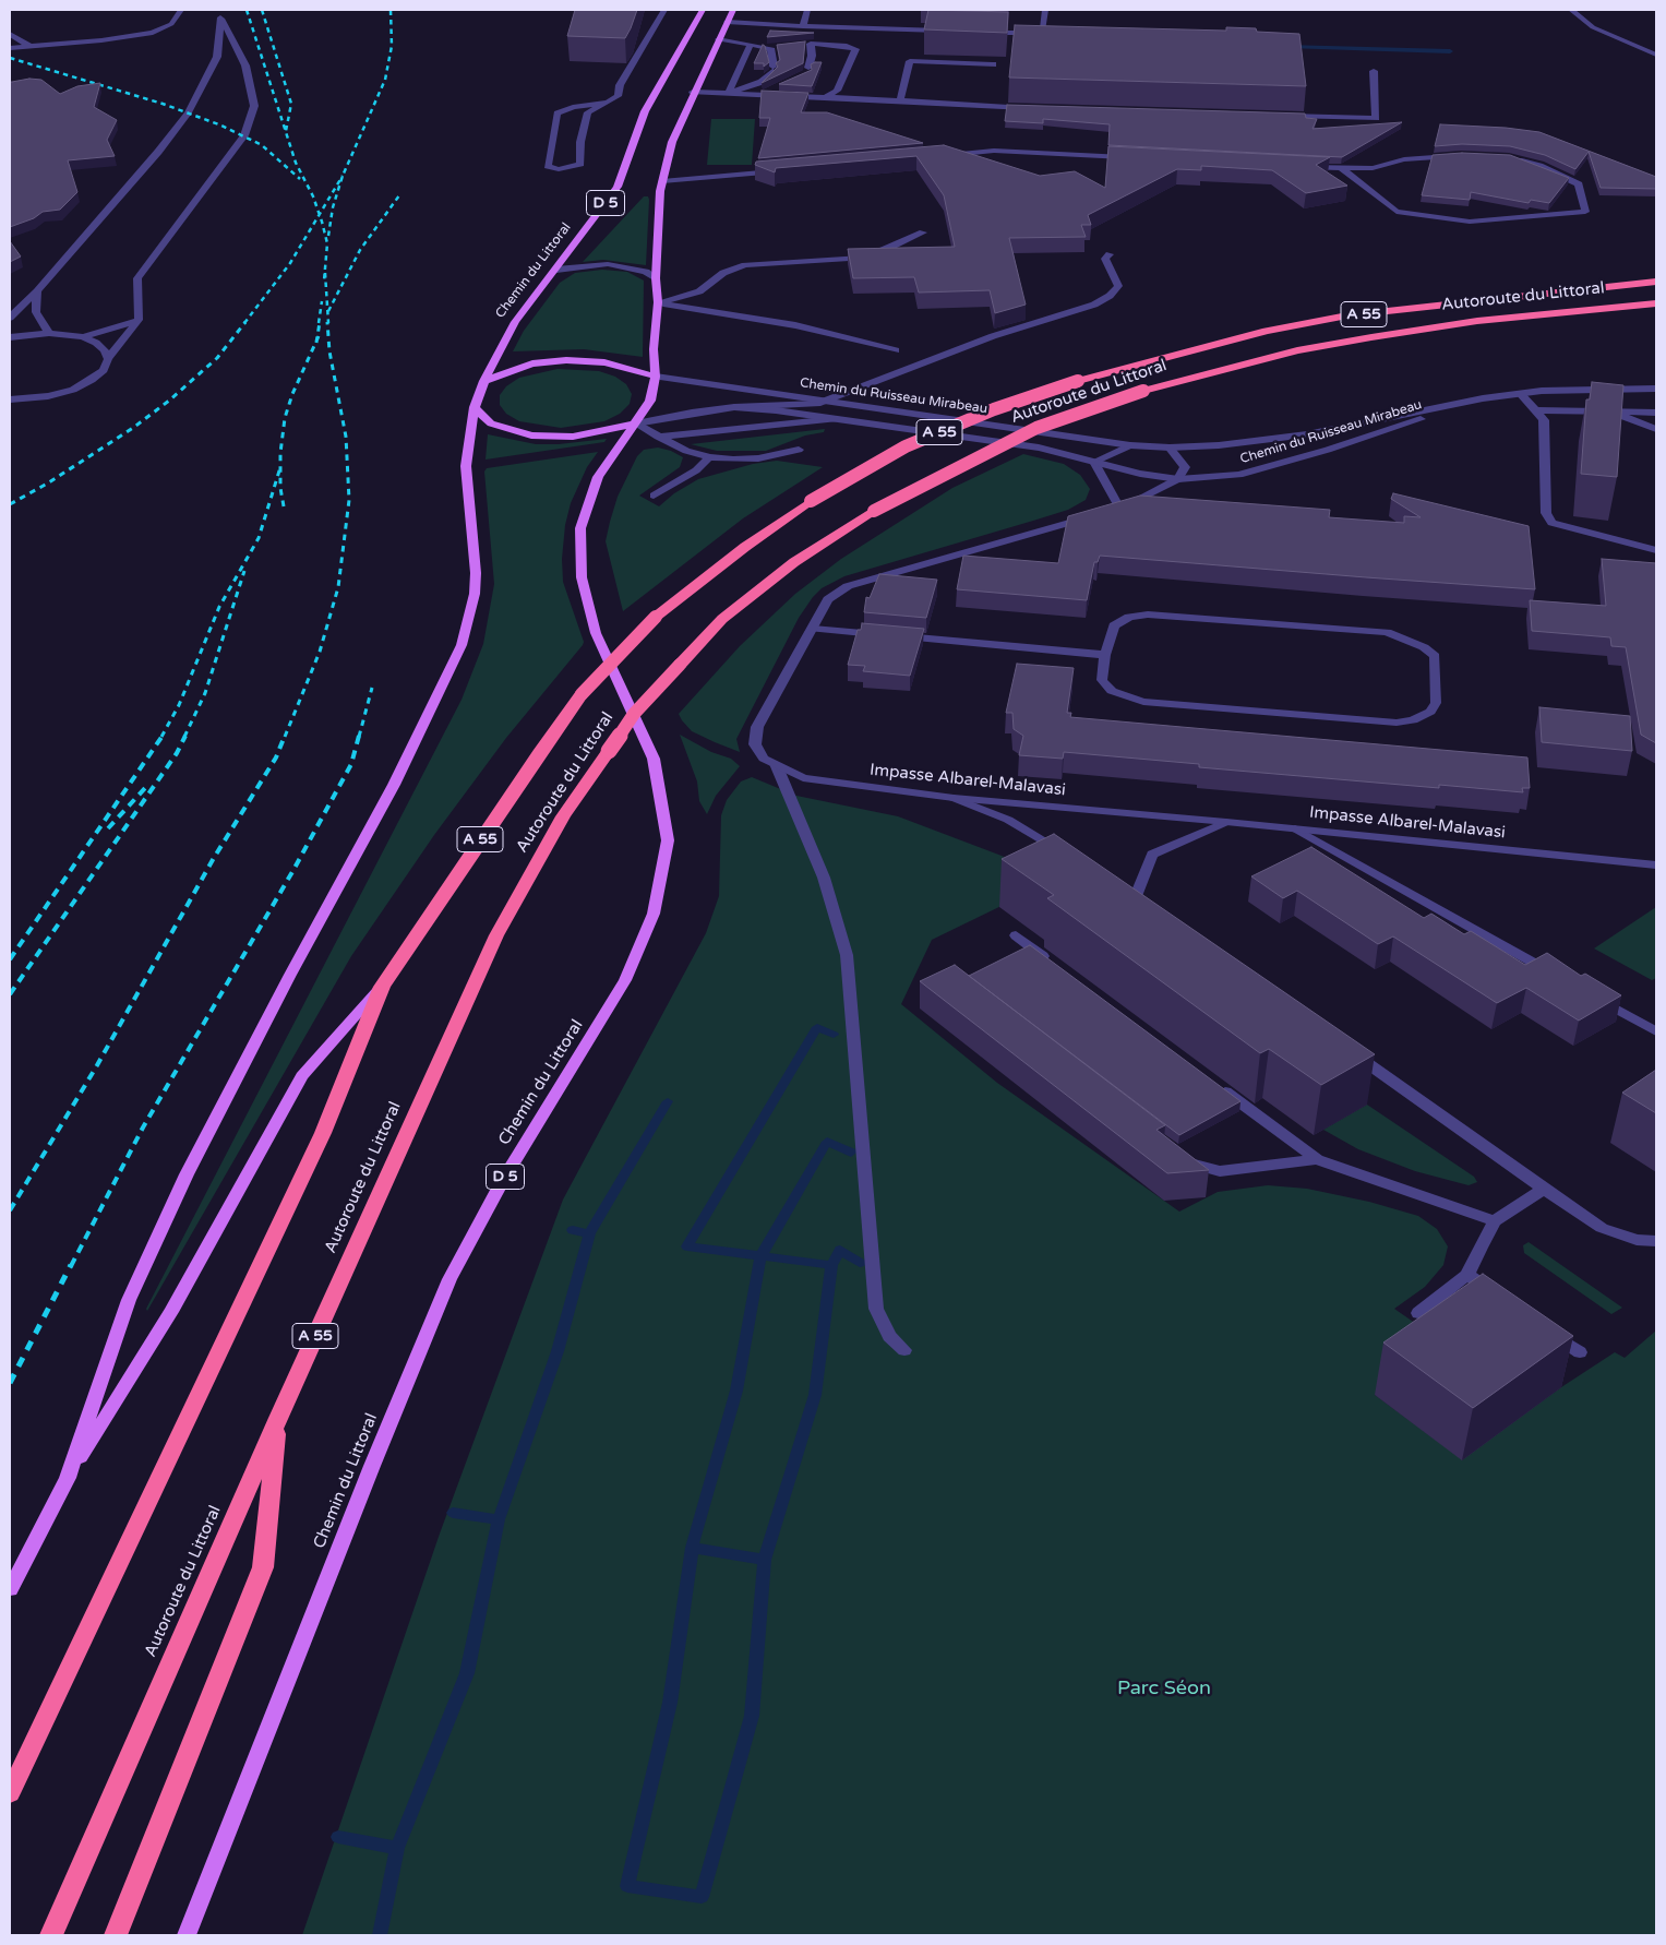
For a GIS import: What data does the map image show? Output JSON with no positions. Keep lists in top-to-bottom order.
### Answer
{
  "streets": {
    "highway": ["Autoroute du Littoral", "A 55"],
    "main road": ["D 5", "Chemin du Littoral"],
    "street": ["Chemin du Ruisseau Mirabeau", "Impasse Albarel-Malavasi"]
  },
  "crossings": [
    ["Chemin du Littoral", "Chemin du Ruisseau Mirabeau"],
    ["Chemin du Ruisseau Mirabeau", "Impasse Albarel-Malavasi"]
  ],
  "parks": ["Parc Séon"]
}
